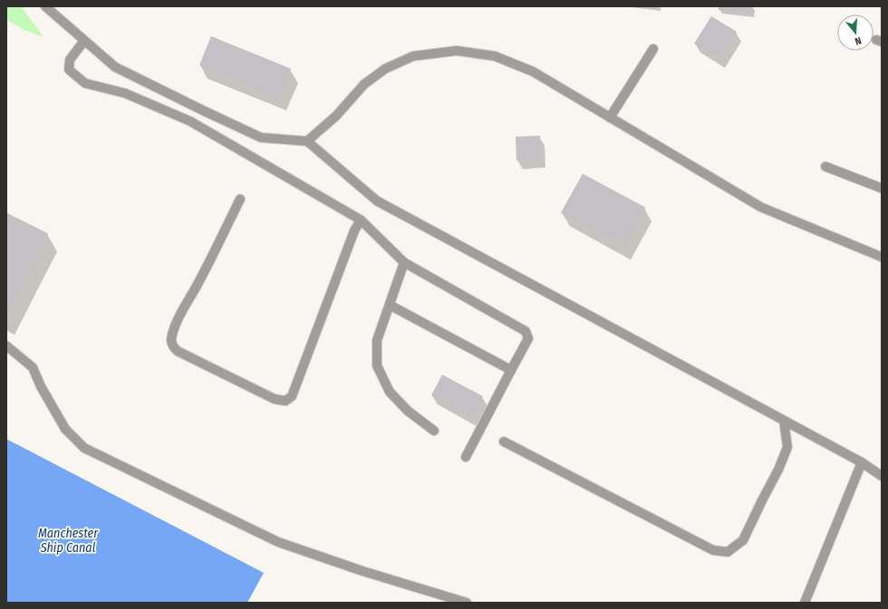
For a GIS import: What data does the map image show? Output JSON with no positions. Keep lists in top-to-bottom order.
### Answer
{
  "water": ["Manchester Ship Canal"],
  "north": "bottom"
}
